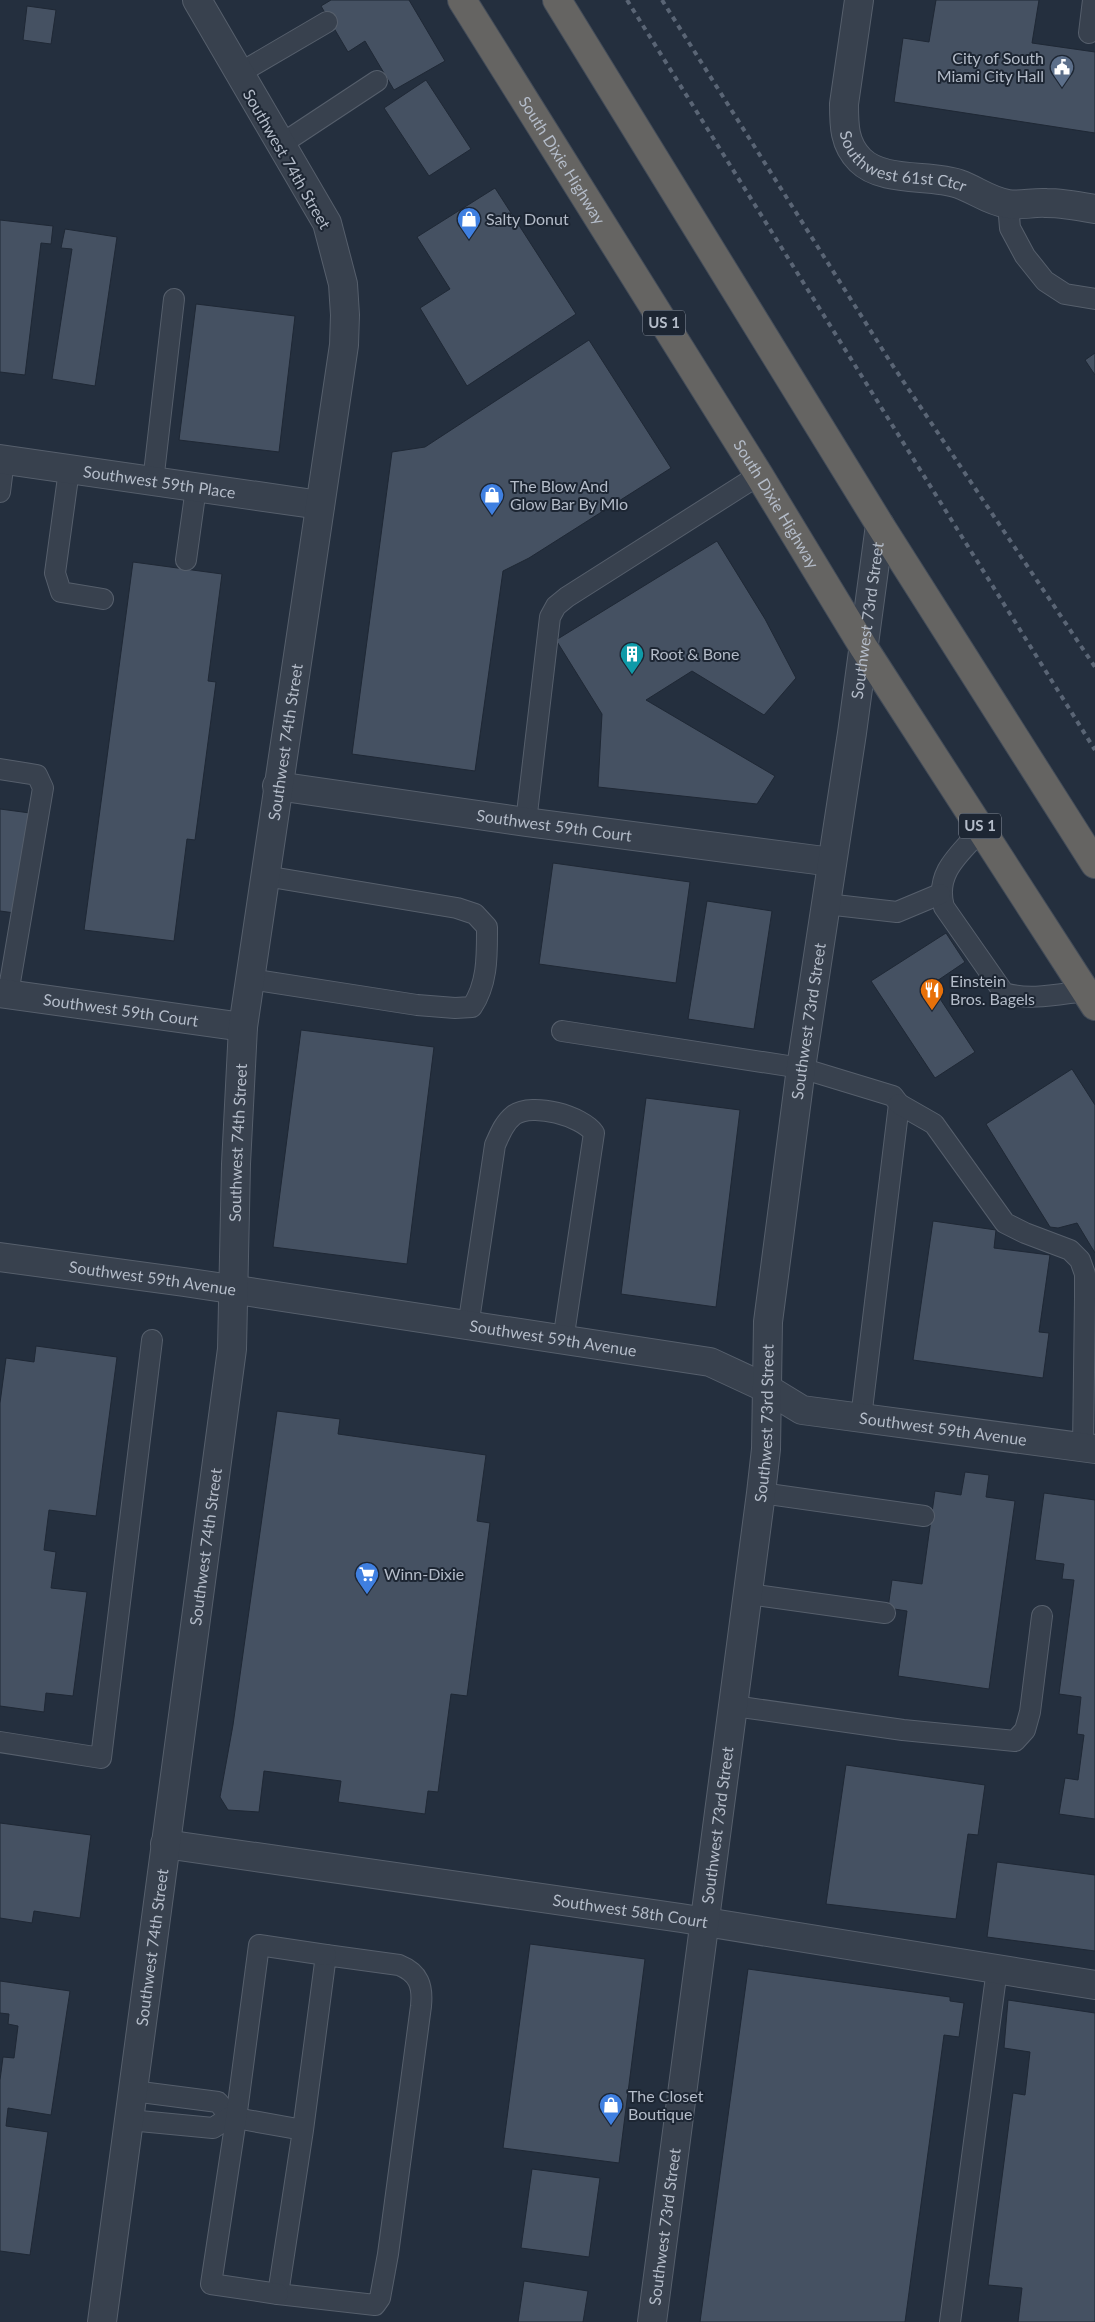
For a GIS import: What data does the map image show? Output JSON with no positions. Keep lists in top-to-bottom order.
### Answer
{
  "streets": {
    "highway": ["South Dixie Highway", "US 1"],
    "street": [
      "Southwest 61st Ctcr",
      "Southwest 74th Street",
      "Southwest 59th Place",
      "Southwest 73rd Street",
      "Southwest 59th Court",
      "Southwest 59th Avenue",
      "Southwest 58th Court"
    ]
  },
  "crossings": [
    ["Southwest 74th Street", "Southwest 59th Place"],
    ["Southwest 74th Street", "Southwest 59th Court"],
    ["Southwest 74th Street", "Southwest 59th Avenue"],
    ["Southwest 74th Street", "Southwest 58th Court"],
    ["South Dixie Highway", "Southwest 73rd Street"],
    ["Southwest 73rd Street", "Southwest 59th Court"],
    ["Southwest 73rd Street", "Southwest 59th Avenue"],
    ["Southwest 73rd Street", "Southwest 58th Court"]
  ],
  "places": {
    "public building": ["City of South Miami City Hall"],
    "shop": ["Salty Donut", "The Blow And Glow Bar By Mlo", "The Closet Boutique"],
    "building": ["Root & Bone"],
    "restaurant": ["Einstein Bros. Bagels"],
    "supermarket": ["Winn-Dixie"]
  }
}
